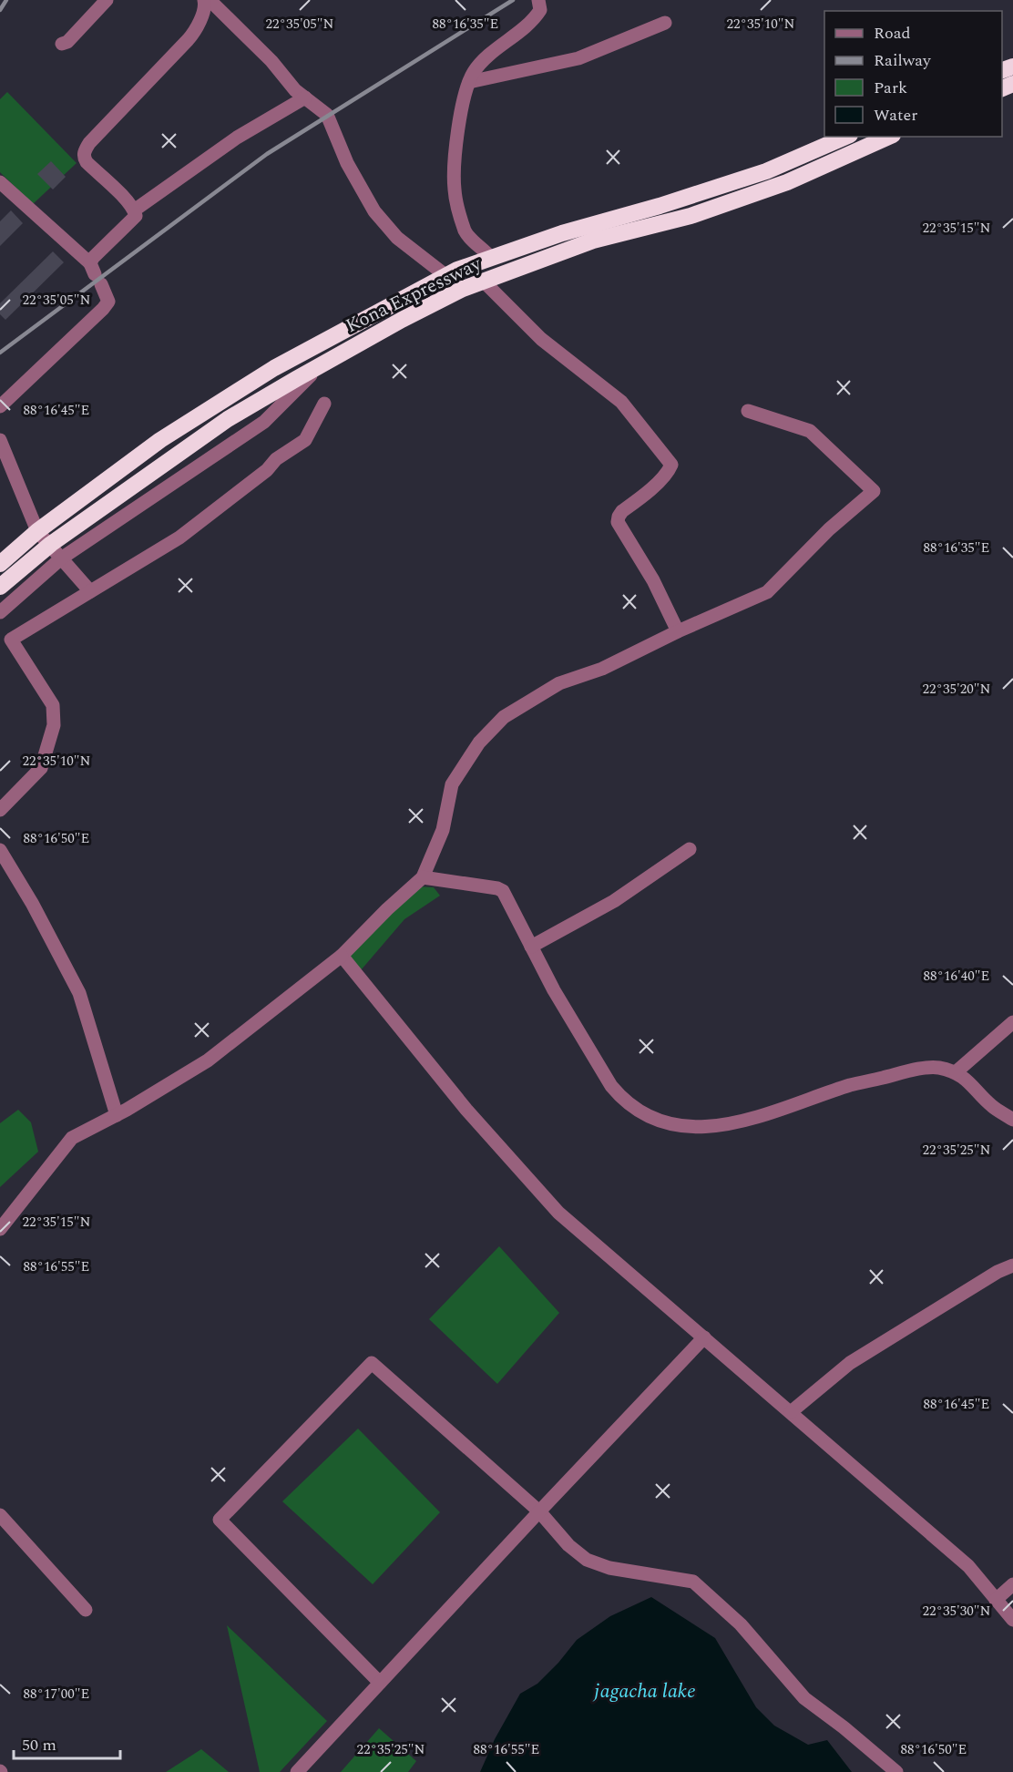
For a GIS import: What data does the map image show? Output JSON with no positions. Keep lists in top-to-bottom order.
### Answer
{
  "streets": {
    "highway": ["Kona Expressway"]
  },
  "water": ["jagacha lake"],
  "legend": [
    "Road",
    "Railway",
    "Park",
    "Water"
  ],
  "scale_bar": "50 m",
  "coordinates": [
    "22°35'05\"N",
    "88°16'35\"E",
    "22°35'10\"N",
    "22°35'15\"N",
    "88°16'45\"E",
    "22°35'20\"N",
    "88°16'50\"E",
    "88°16'40\"E",
    "22°35'25\"N",
    "88°16'55\"E",
    "22°35'30\"N",
    "88°17'00\"E"
  ]
}
